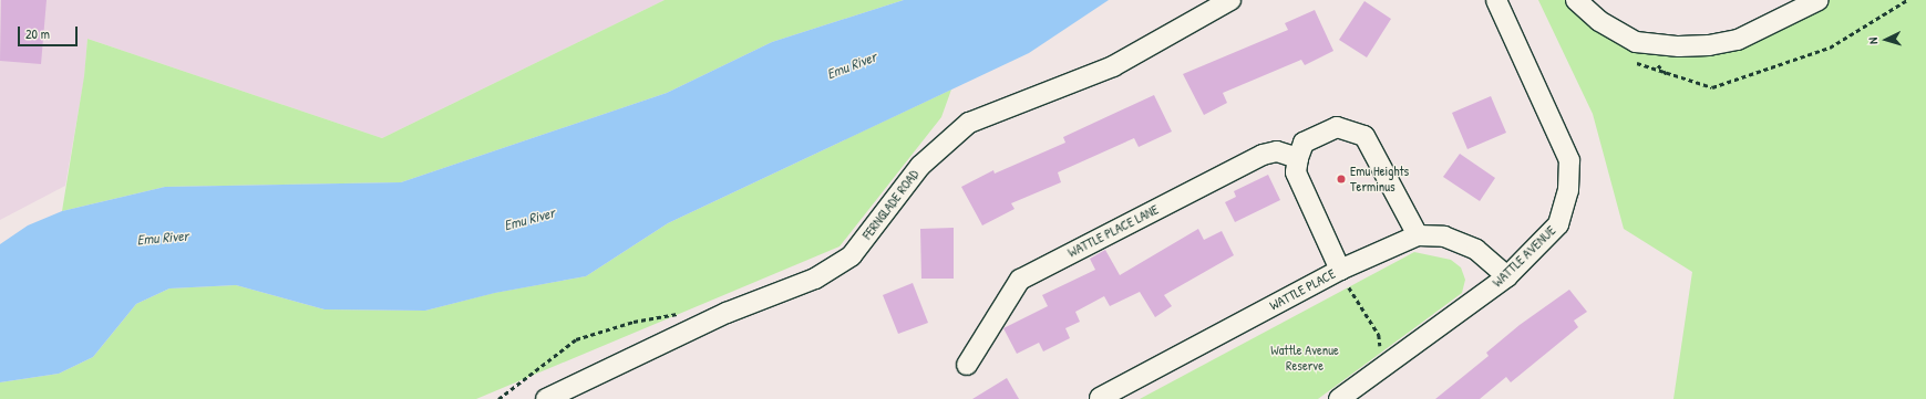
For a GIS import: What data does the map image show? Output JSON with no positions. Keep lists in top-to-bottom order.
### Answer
{
  "streets": {
    "street": [
      "FERNGLADE ROAD",
      "WATTLE PLACE LANE",
      "WATTLE AVENUE",
      "WATTLE PLACE"
    ]
  },
  "crossings": [
    ["WATTLE AVENUE", "WATTLE PLACE"]
  ],
  "water": ["Emu River"],
  "parks": ["Wattle Avenue Reserve"],
  "places": ["Emu Heights Terminus"],
  "scale_bar": "20 m",
  "north": "left"
}
